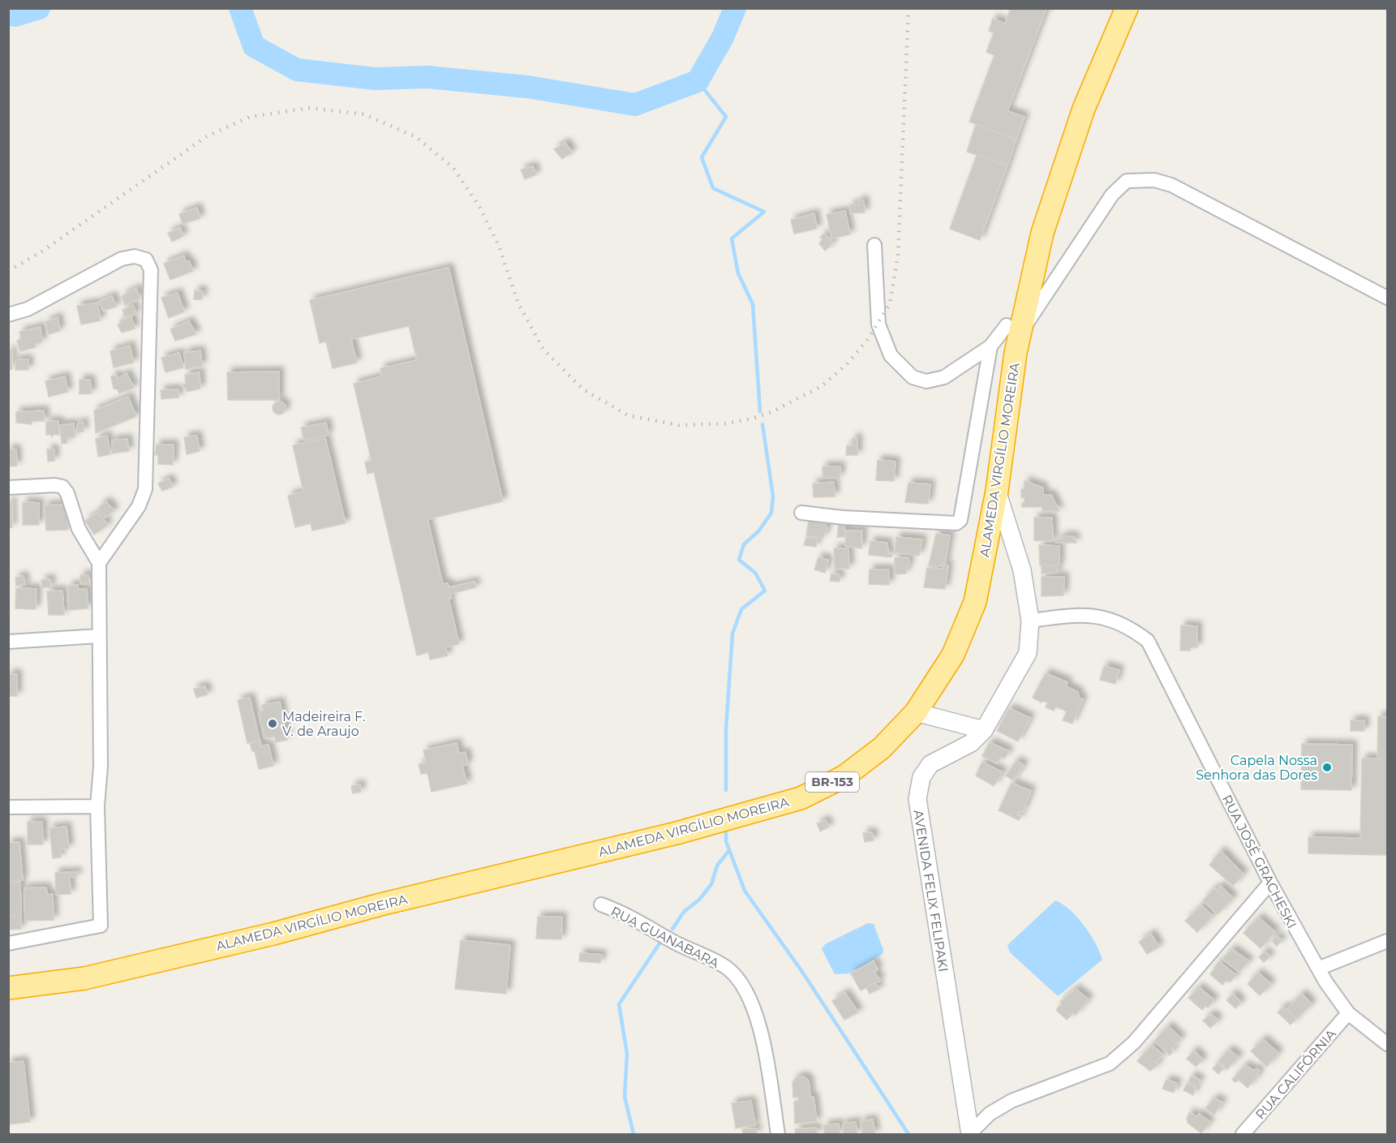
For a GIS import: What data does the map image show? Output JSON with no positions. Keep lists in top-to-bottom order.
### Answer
{
  "streets": {
    "highway": ["ALAMEDA VIRGÍLIO MOREIRA", "BR-153"],
    "street": [
      "RUA JOSÉ GRACHESKI",
      "AVENIDA FELIX FELIPAKI",
      "RUA GUANABARA",
      "RUA CALIFÓRNIA"
    ]
  },
  "crossings": [
    ["ALAMEDA VIRGÍLIO MOREIRA", "AVENIDA FELIX FELIPAKI"],
    ["RUA JOSÉ GRACHESKI", "AVENIDA FELIX FELIPAKI"],
    ["RUA JOSÉ GRACHESKI", "RUA CALIFÓRNIA"]
  ],
  "places": ["Madeireira F. V. de Araujo", "Capela Nossa Senhora das Dores"]
}
